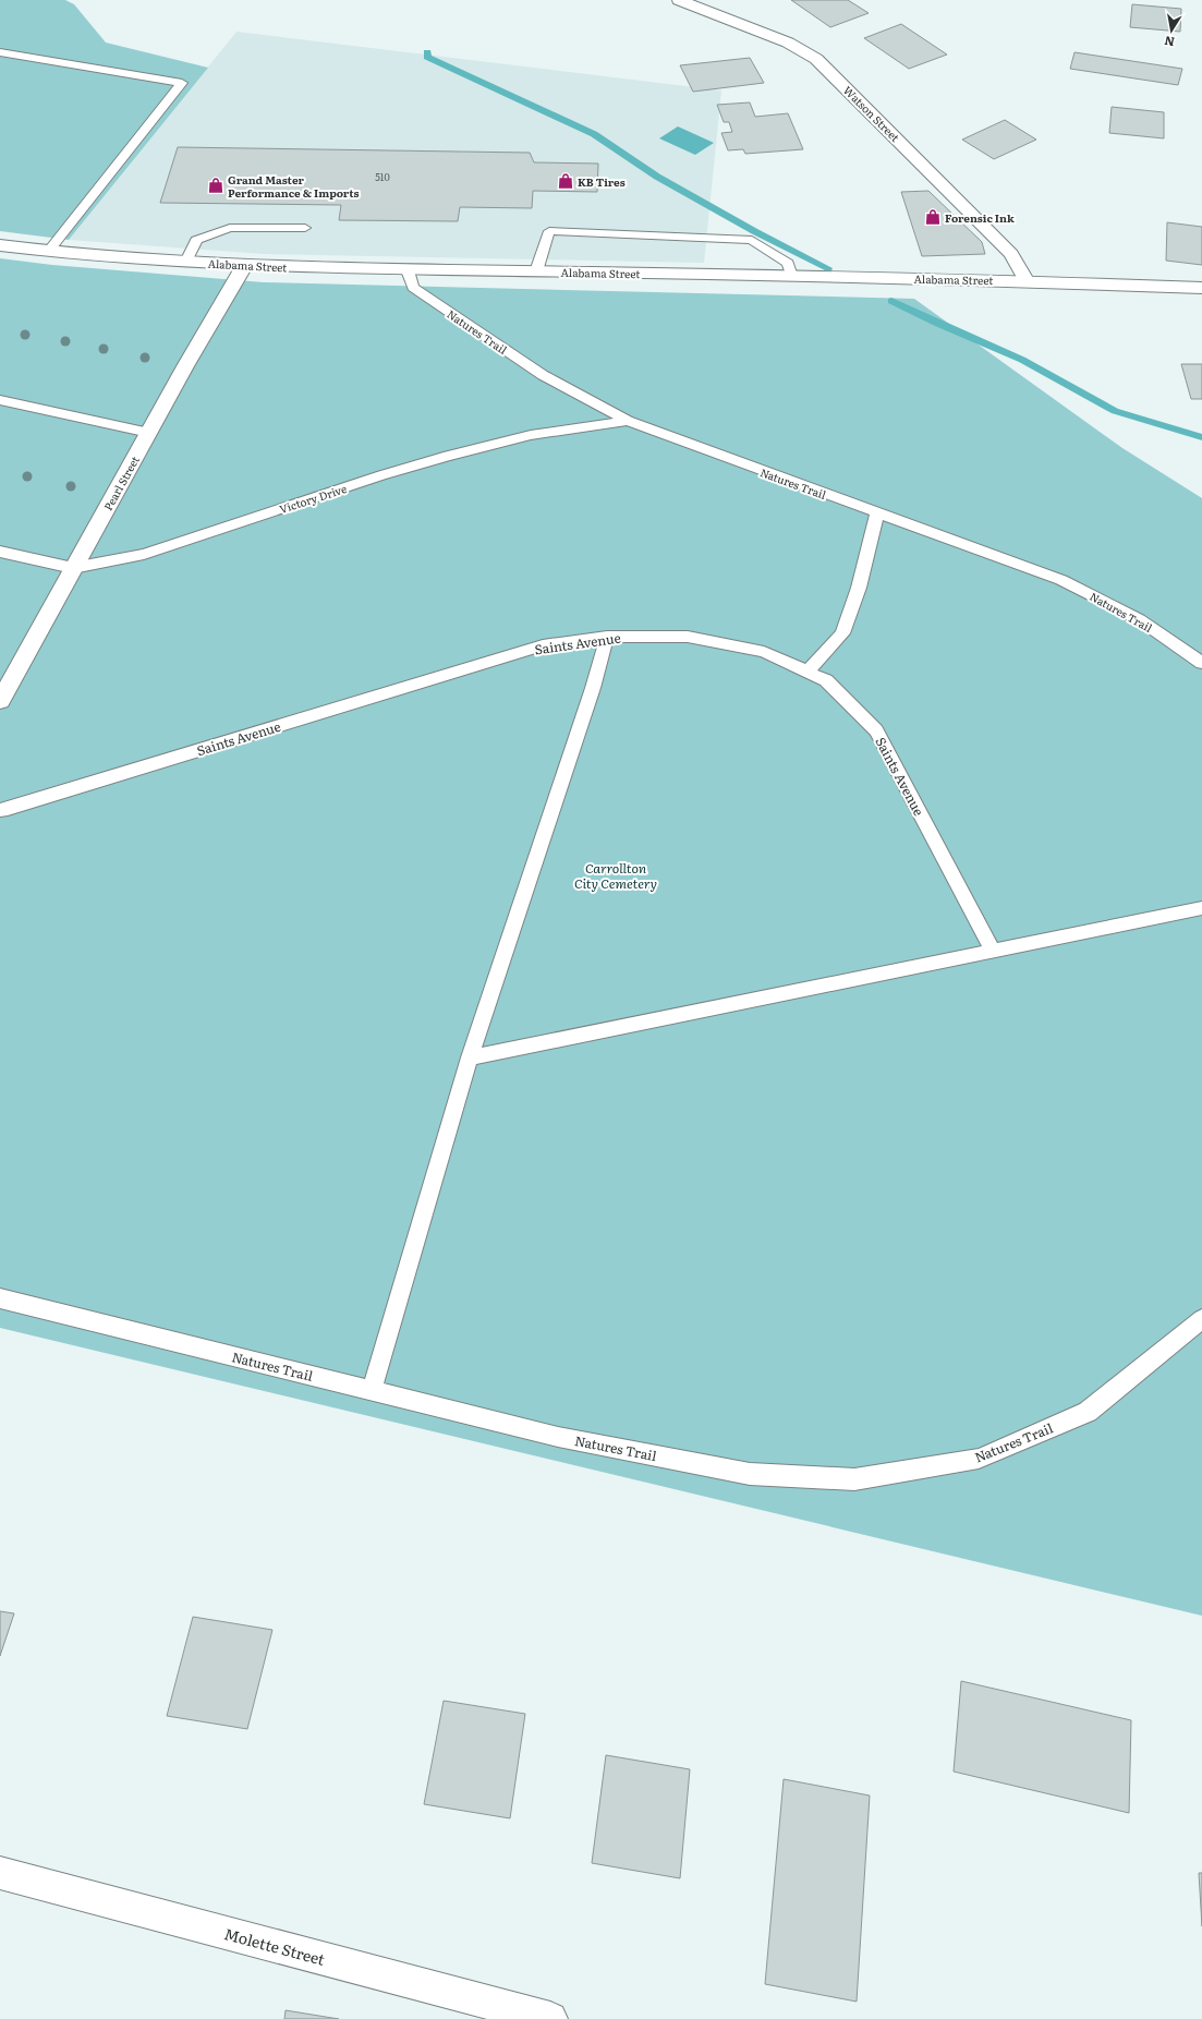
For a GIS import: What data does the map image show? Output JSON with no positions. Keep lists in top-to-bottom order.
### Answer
{
  "streets": {
    "street": [
      "Watson Street",
      "Alabama Street",
      "Pearl Street",
      "Molette Street"
    ],
    "lane": ["Natures Trail", "Victory Drive", "Saints Avenue"]
  },
  "crossings": [
    ["Watson Street", "Alabama Street"],
    ["Alabama Street", "Natures Trail"],
    ["Alabama Street", "Pearl Street"],
    ["Natures Trail", "Victory Drive"],
    ["Pearl Street", "Victory Drive"]
  ],
  "parks": ["Carrollton City Cemetery"],
  "places": {
    "shop": ["KB Tires", "Grand Master Performance & Imports", "Forensic Ink"]
  },
  "house_numbers": ["510"],
  "north": "bottom"
}
